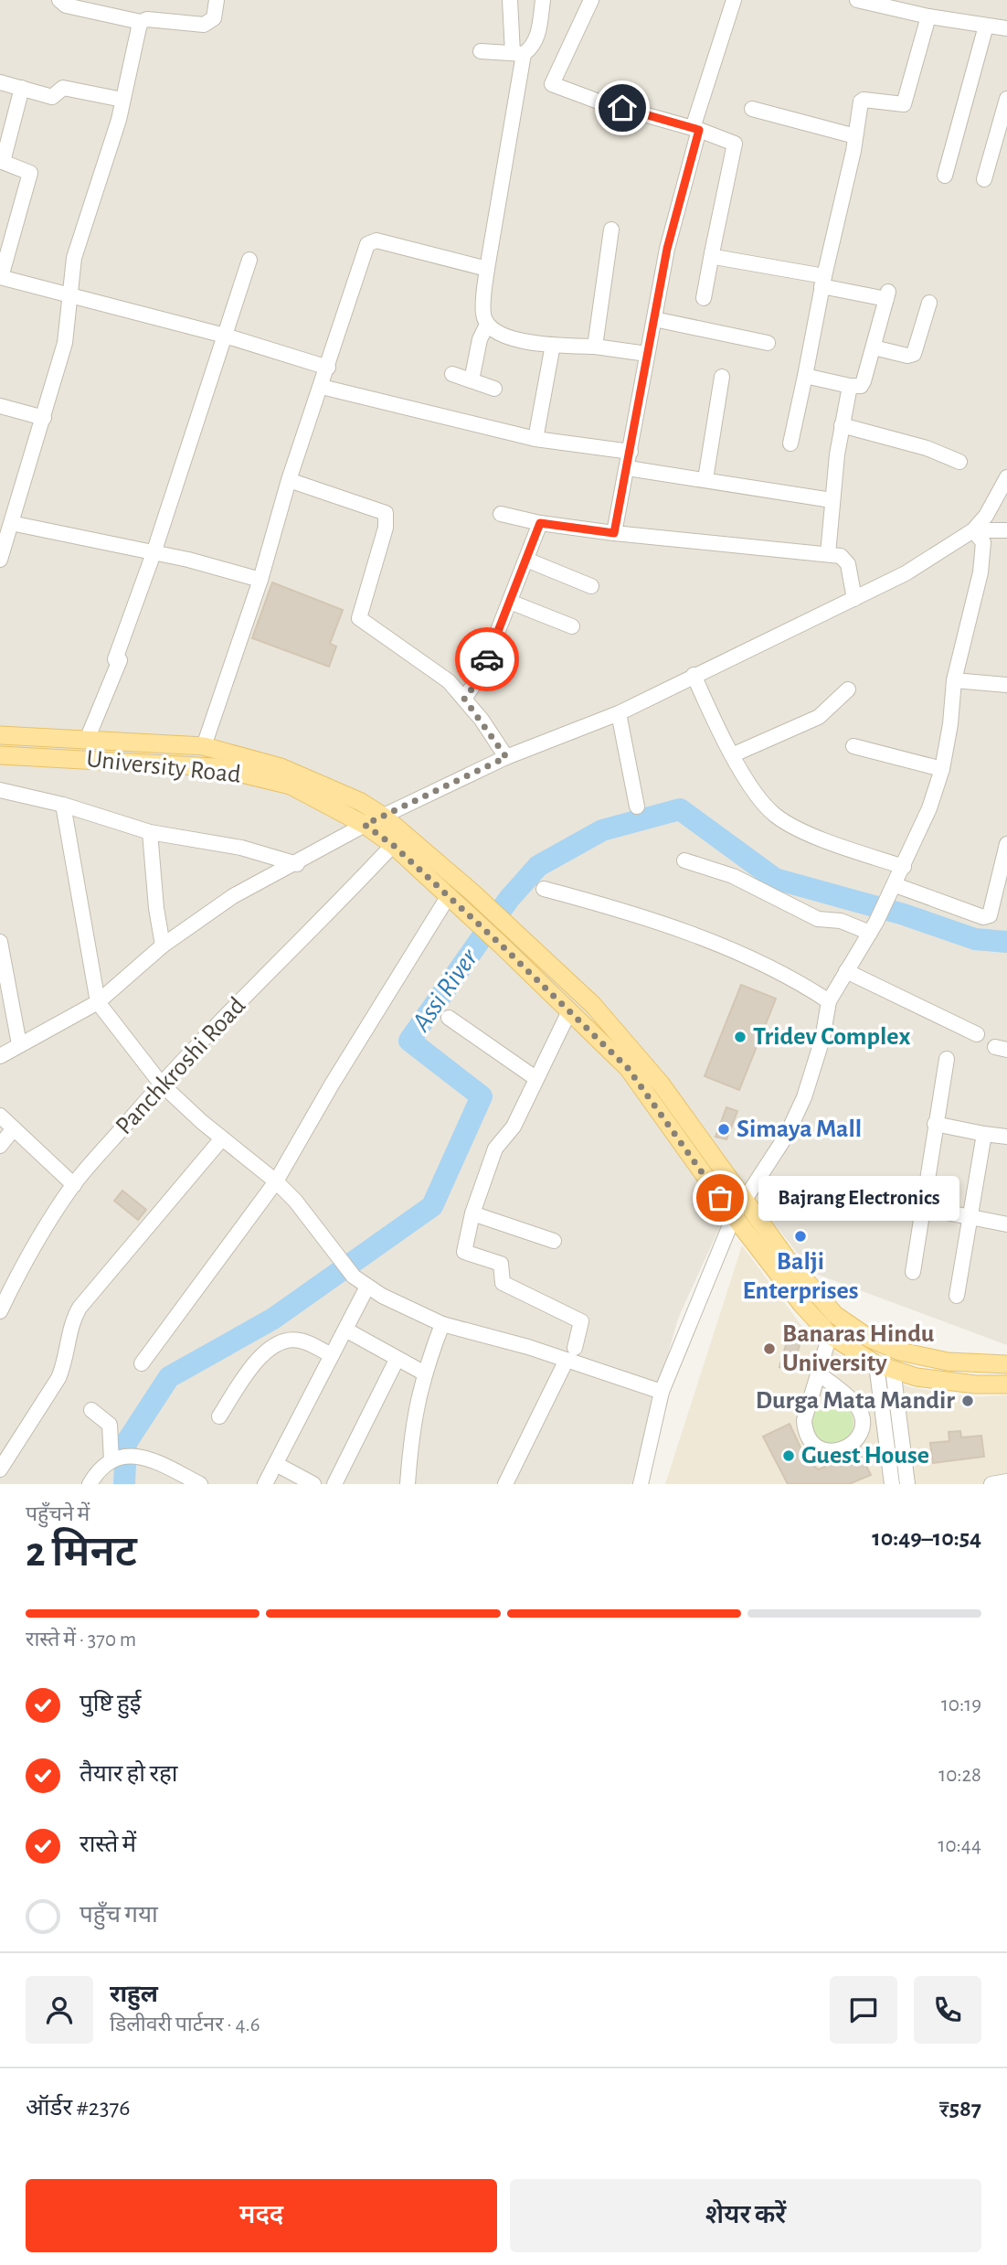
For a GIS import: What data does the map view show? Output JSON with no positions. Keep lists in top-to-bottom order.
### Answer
{
  "streets": {
    "main road": ["University Road"],
    "street": ["Panchkroshi Road"]
  },
  "crossings": [
    ["University Road", "Panchkroshi Road"]
  ],
  "water": ["Assi River"],
  "places": [
    "Tridev Complex",
    "Simaya Mall",
    "Bajrang Electronics",
    "Balji Enterprises",
    "Banaras Hindu University",
    "Durga Mata Mandir",
    "Guest House"
  ],
  "page": {
    "bubble": "Bajrang Electronics",
    "heading": ["2 मिनट", "पहुँचने में", "10:49–10:54"],
    "panel": [
      "राहुल",
      "डिलीवरी पार्टनर · 4.6",
      "ऑर्डर #2376",
      "₹587"
    ],
    "bar": "रास्ते में · 370 m",
    "list": [
      ["पुष्टि हुई", "10:19"],
      ["तैयार हो रहा", "10:28"],
      ["रास्ते में", "10:44"],
      "पहुँच गया"
    ],
    "buttons": ["मदद", "शेयर करें"]
  }
}
